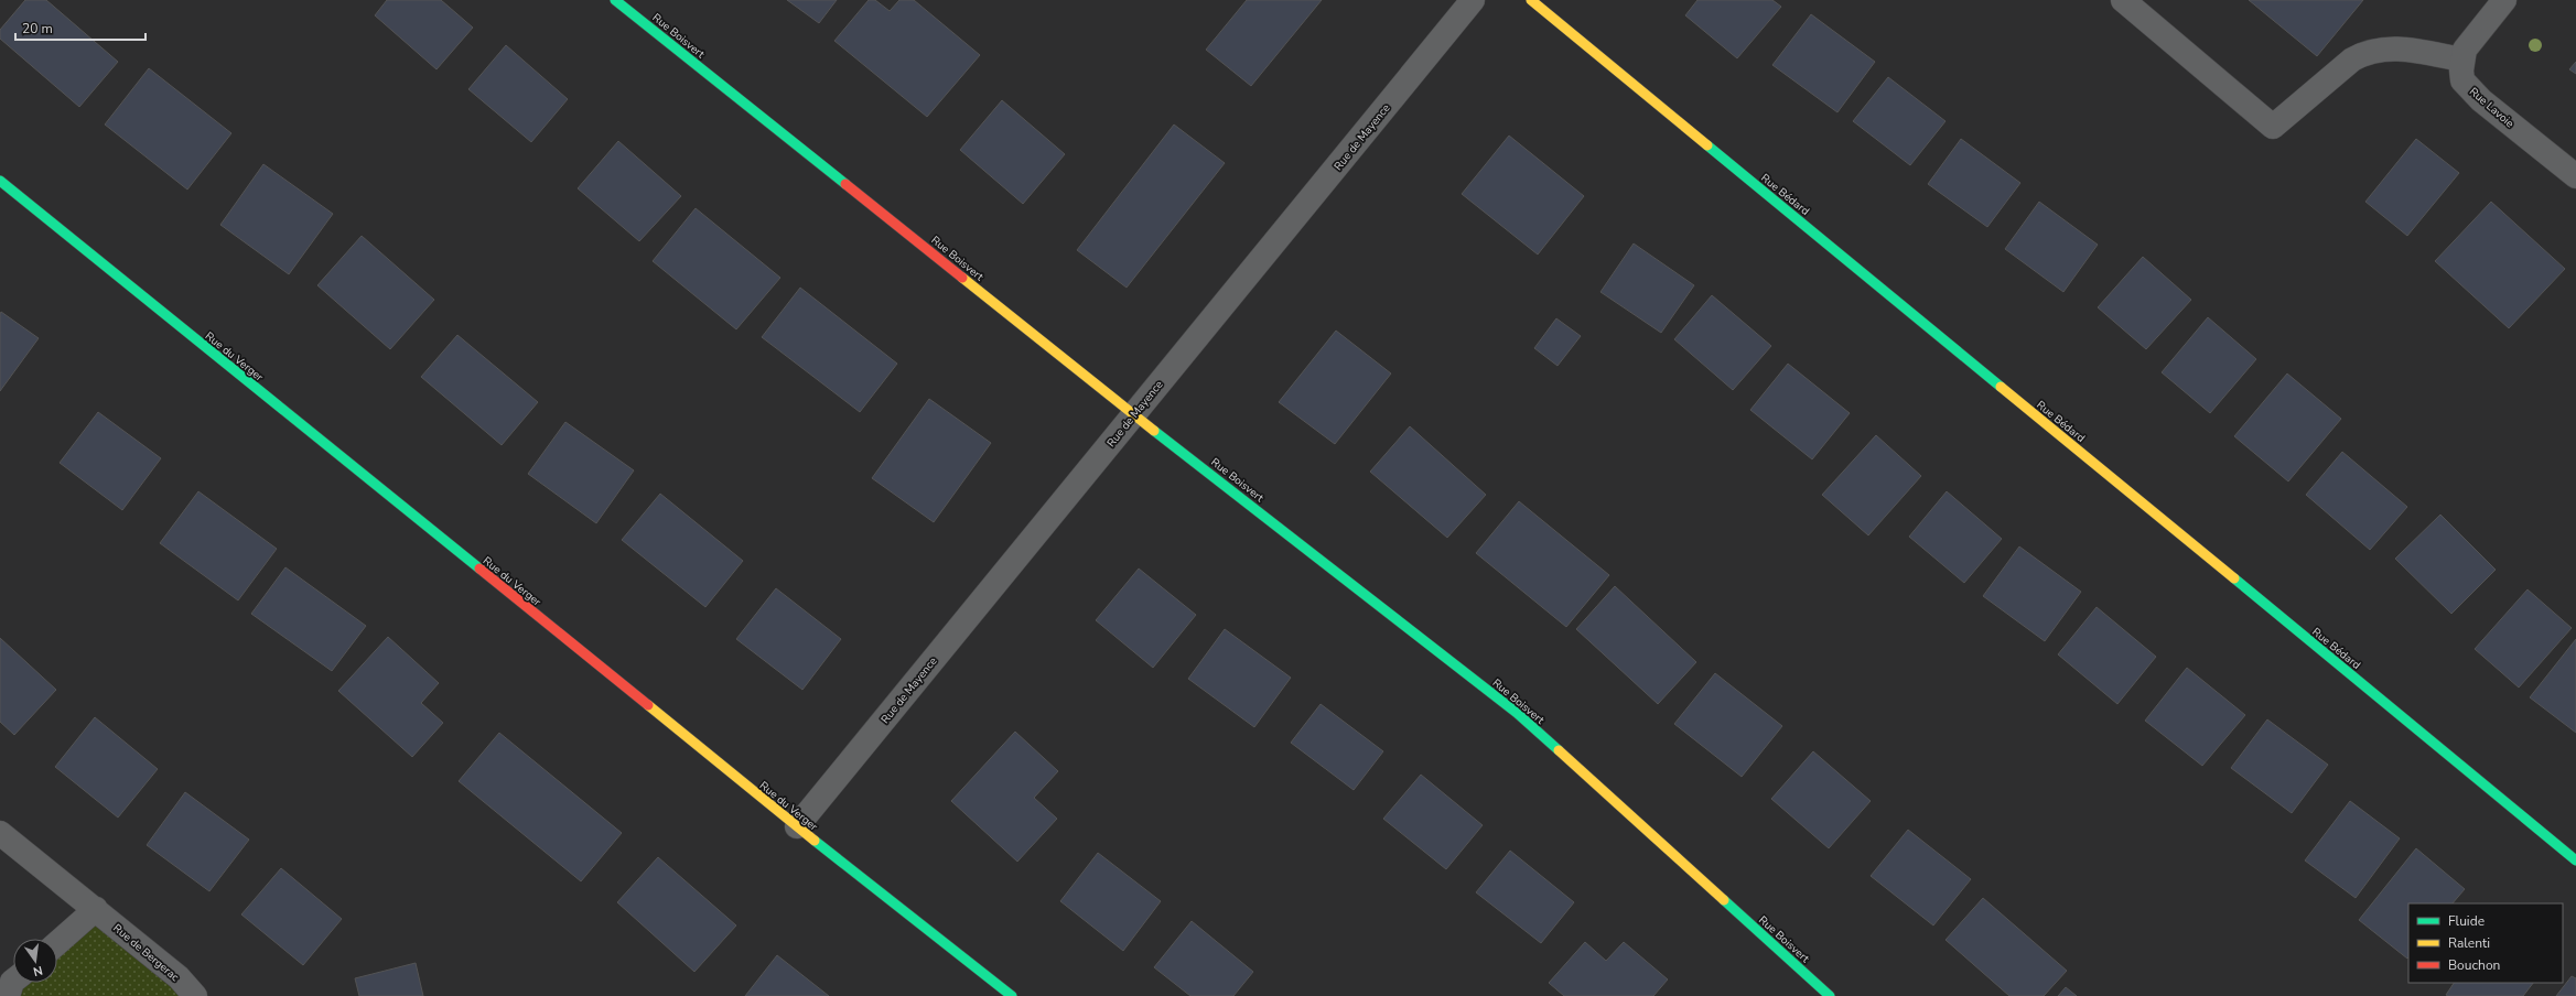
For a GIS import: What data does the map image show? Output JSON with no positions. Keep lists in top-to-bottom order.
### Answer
{
  "streets": {
    "street": [
      "Rue Boisvert",
      "Rue Lavoie",
      "Rue de Mayence",
      "Rue Bédard",
      "Rue du Verger",
      "Rue de Bergerac"
    ]
  },
  "crossings": [
    ["Rue Boisvert", "Rue de Mayence"],
    ["Rue de Mayence", "Rue du Verger"]
  ],
  "legend": ["Fluide", "Ralenti", "Bouchon"],
  "scale_bar": "20 m",
  "north": "bottom"
}
